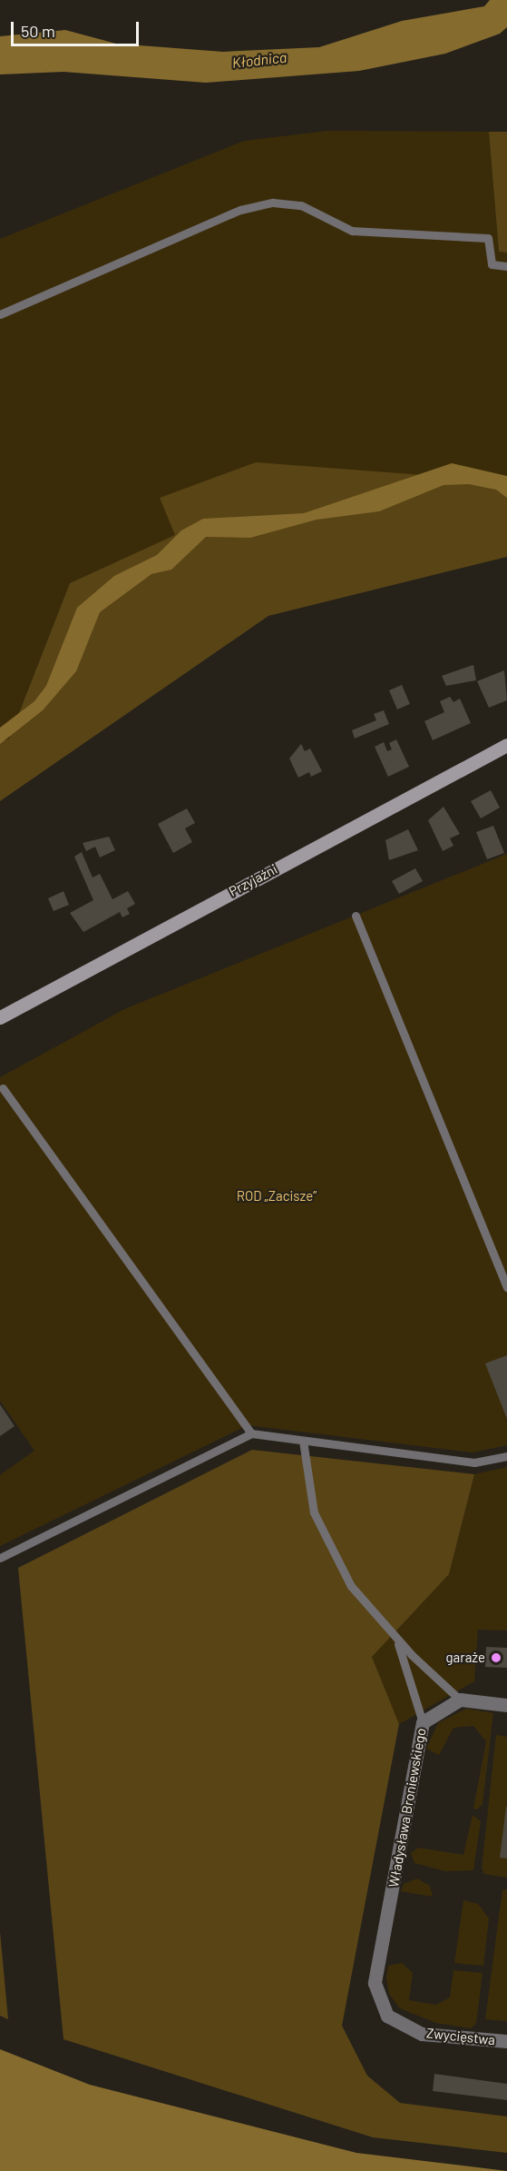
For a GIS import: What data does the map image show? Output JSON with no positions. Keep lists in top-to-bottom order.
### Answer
{
  "streets": {
    "main road": ["Przyjaźni"],
    "street": ["Władysława Broniewskiego", "Zwycięstwa"]
  },
  "crossings": [
    ["Władysława Broniewskiego", "Zwycięstwa"]
  ],
  "water": ["Kłodnica"],
  "parks": ["ROD „Zacisze”"],
  "places": ["garaże"],
  "scale_bar": "50 m"
}
